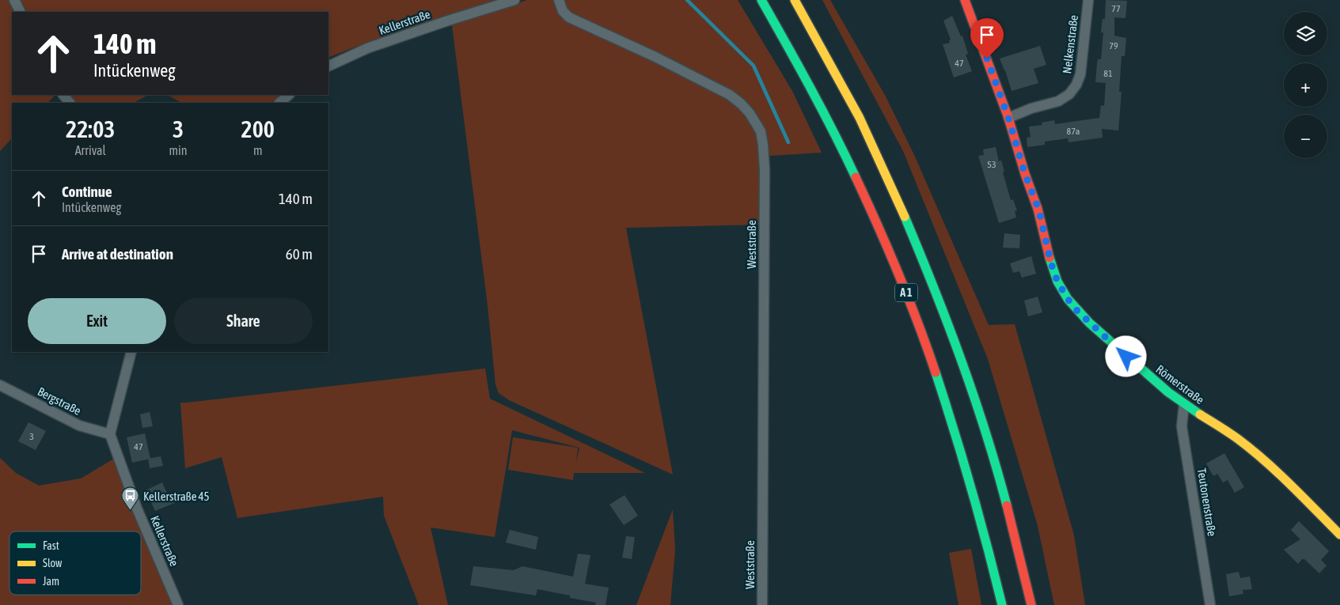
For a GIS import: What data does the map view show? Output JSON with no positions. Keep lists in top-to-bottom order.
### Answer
{
  "streets": {
    "main road": ["A 1", "Römerstraße"],
    "street": [
      "Kellerstraße",
      "Nelkenstraße",
      "Weststraße",
      "Bergstraße",
      "Teutonenstraße"
    ]
  },
  "crossings": [
    ["Kellerstraße", "Bergstraße"],
    ["Nelkenstraße", "Römerstraße"],
    ["Römerstraße", "Teutonenstraße"]
  ],
  "places": {
    "bus stop": ["Kellerstraße 45"]
  },
  "house_numbers": [
    "77",
    "79",
    "47",
    "81",
    "87a",
    "53",
    "3",
    "47"
  ],
  "legend": ["Fast", "Slow", "Jam"],
  "page": {
    "map_buttons": ["+", "−"],
    "turn": ["140 m", "Intückenweg"],
    "eta": [
      "22:03",
      "Arrival",
      "3",
      "min",
      "200",
      "m"
    ],
    "list": [
      {
        "name": "Continue",
        "note": "Intückenweg",
        "value": "140 m"
      },
      {
        "name": "Arrive at destination",
        "value": "60 m"
      }
    ],
    "buttons": ["Exit", "Share"]
  }
}
